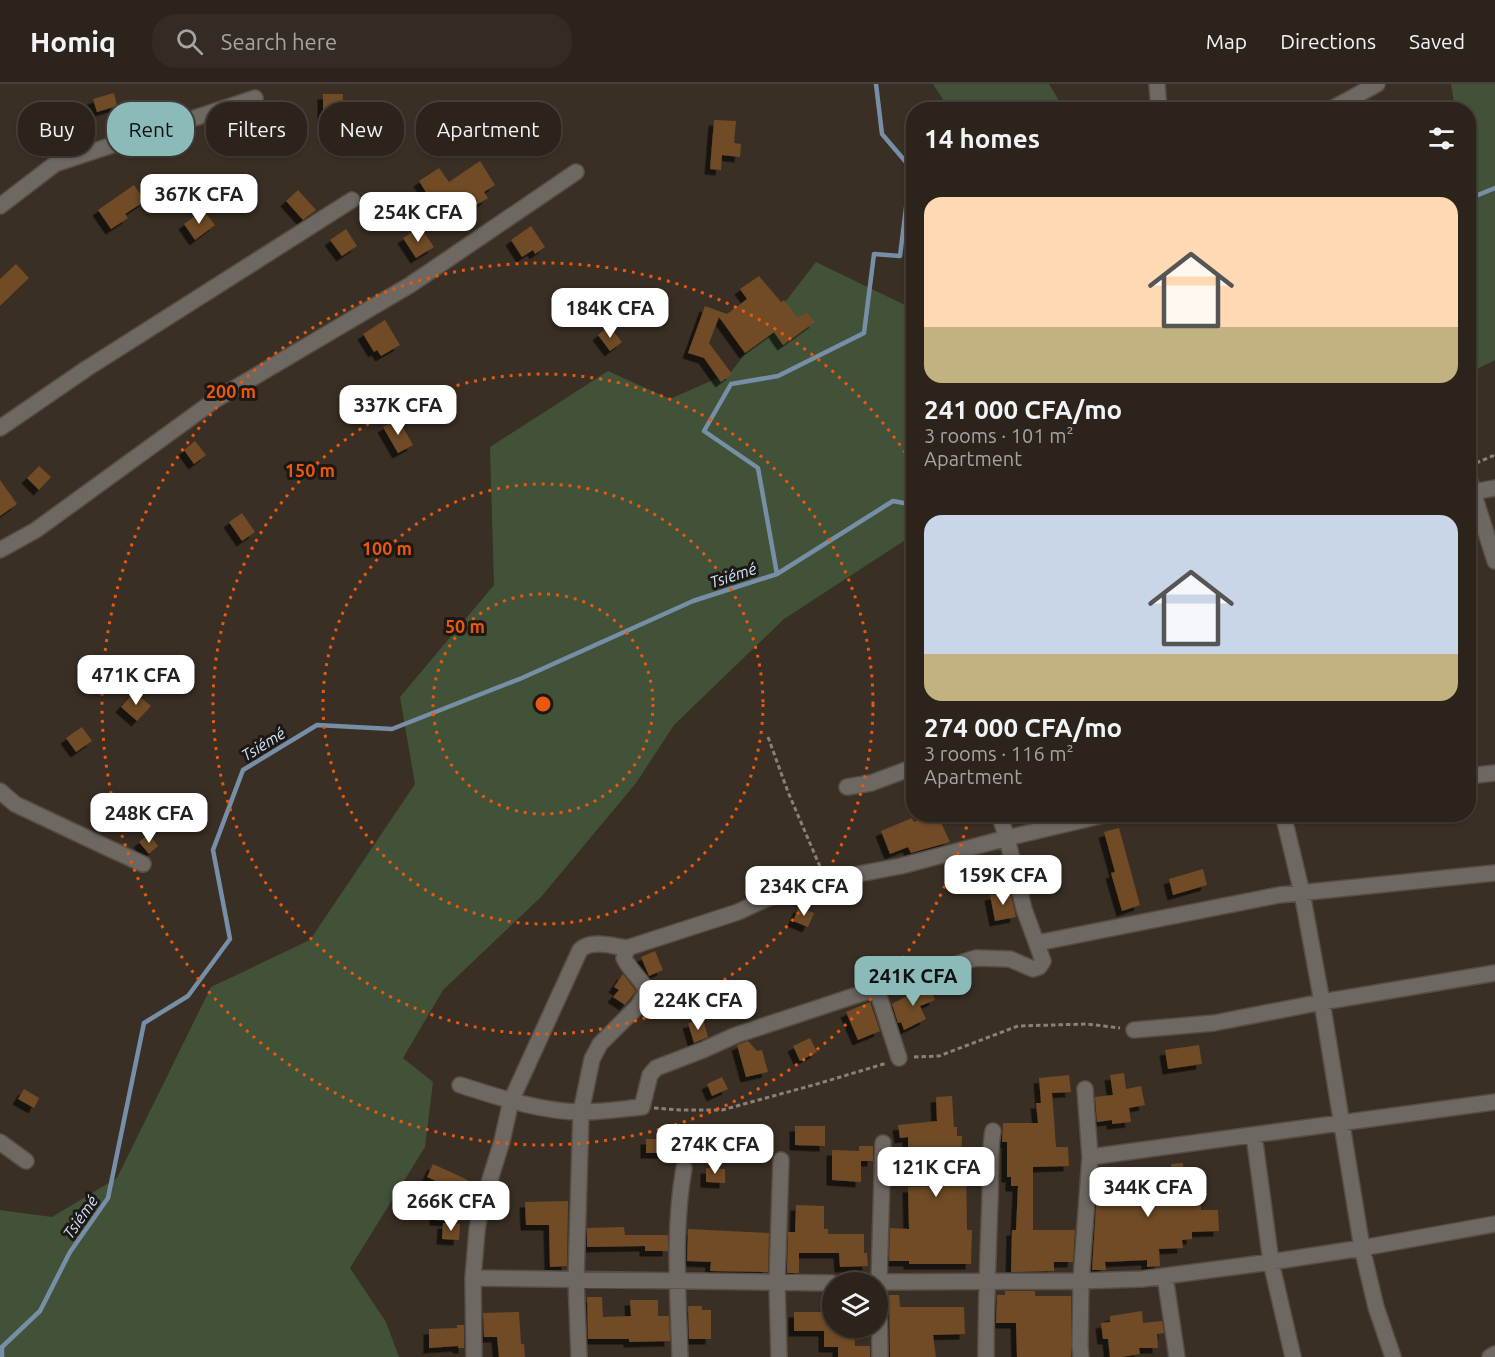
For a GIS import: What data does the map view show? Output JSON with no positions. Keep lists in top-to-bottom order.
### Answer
{
  "water": ["Tsiémé"],
  "page": {
    "header": "Homiq",
    "search": "Search here",
    "nav": ["Map", "Directions", "Saved"],
    "chip": [
      "Buy",
      "Rent",
      "Filters",
      "New",
      "Apartment"
    ],
    "heading": "14 homes",
    "price": [
      "367K CFA",
      "254K CFA",
      "184K CFA",
      "337K CFA",
      "471K CFA",
      "248K CFA",
      "159K CFA",
      "234K CFA",
      "241K CFA",
      "224K CFA",
      "274K CFA",
      "121K CFA",
      "344K CFA",
      "266K CFA"
    ],
    "list": [
      {
        "name": "241 000 CFA/mo",
        "note": "3 rooms · 101 m² · Apartment"
      },
      {
        "name": "274 000 CFA/mo",
        "note": "3 rooms · 116 m² · Apartment"
      }
    ]
  },
  "rings": [
    "200 m",
    "150 m",
    "100 m",
    "50 m"
  ]
}
